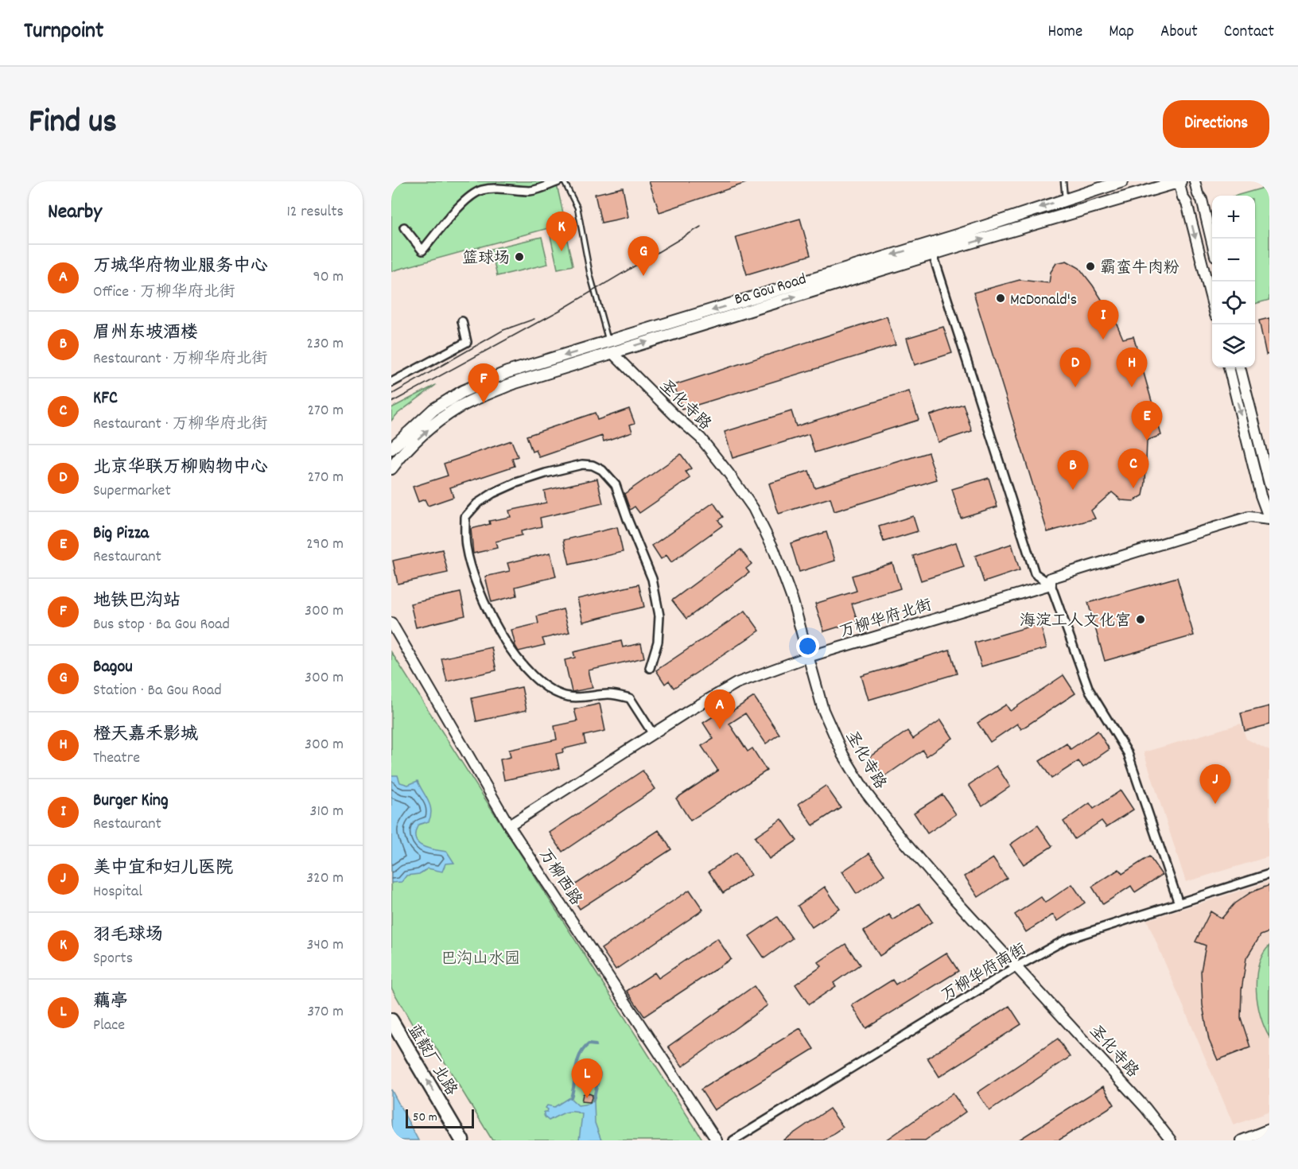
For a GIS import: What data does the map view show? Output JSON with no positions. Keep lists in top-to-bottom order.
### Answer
{
  "streets": {
    "highway": ["蓝靛厂北路"],
    "main road": ["Ba Gou Road"],
    "street": [
      "圣化寺路",
      "万柳华府北街",
      "万柳西路",
      "万柳华府南街"
    ]
  },
  "crossings": [
    ["Ba Gou Road", "圣化寺路"],
    ["圣化寺路", "万柳华府北街"],
    ["圣化寺路", "万柳华府南街"],
    ["万柳华府北街", "万柳西路"]
  ],
  "one_way": ["蓝靛厂北路"],
  "parks": ["巴沟山水园"],
  "places": [
    "篮球场",
    "霸蛮牛肉粉",
    "McDonald's",
    "海淀工人文化宫"
  ],
  "scale_bar": "50 m",
  "page": {
    "header": "Turnpoint",
    "nav": [
      "Home",
      "Map",
      "About",
      "Contact"
    ],
    "title": "Find us",
    "buttons": "Directions",
    "heading": ["Nearby", "12 results"],
    "map_buttons": ["+", "−"],
    "pins": [
      "K",
      "G",
      "I",
      "D",
      "H",
      "F",
      "E",
      "C",
      "B",
      "A",
      "J",
      "L"
    ],
    "list": [
      {
        "mark": "A",
        "name": "万城华府物业服务中心",
        "note": "Office · 万柳华府北街",
        "value": "90 m"
      },
      {
        "mark": "B",
        "name": "眉州东坡酒楼",
        "note": "Restaurant · 万柳华府北街",
        "value": "230 m"
      },
      {
        "mark": "C",
        "name": "KFC",
        "note": "Restaurant · 万柳华府北街",
        "value": "270 m"
      },
      {
        "mark": "D",
        "name": "北京华联万柳购物中心",
        "note": "Supermarket",
        "value": "270 m"
      },
      {
        "mark": "E",
        "name": "Big Pizza",
        "note": "Restaurant",
        "value": "290 m"
      },
      {
        "mark": "F",
        "name": "地铁巴沟站",
        "note": "Bus stop · Ba Gou Road",
        "value": "300 m"
      },
      {
        "mark": "G",
        "name": "Bagou",
        "note": "Station · Ba Gou Road",
        "value": "300 m"
      },
      {
        "mark": "H",
        "name": "橙天嘉禾影城",
        "note": "Theatre",
        "value": "300 m"
      },
      {
        "mark": "I",
        "name": "Burger King",
        "note": "Restaurant",
        "value": "310 m"
      },
      {
        "mark": "J",
        "name": "美中宜和妇儿医院",
        "note": "Hospital",
        "value": "320 m"
      },
      {
        "mark": "K",
        "name": "羽毛球场",
        "note": "Sports",
        "value": "340 m"
      },
      {
        "mark": "L",
        "name": "藕亭",
        "note": "Place",
        "value": "370 m"
      }
    ],
    "scale": "50 m"
  }
}
